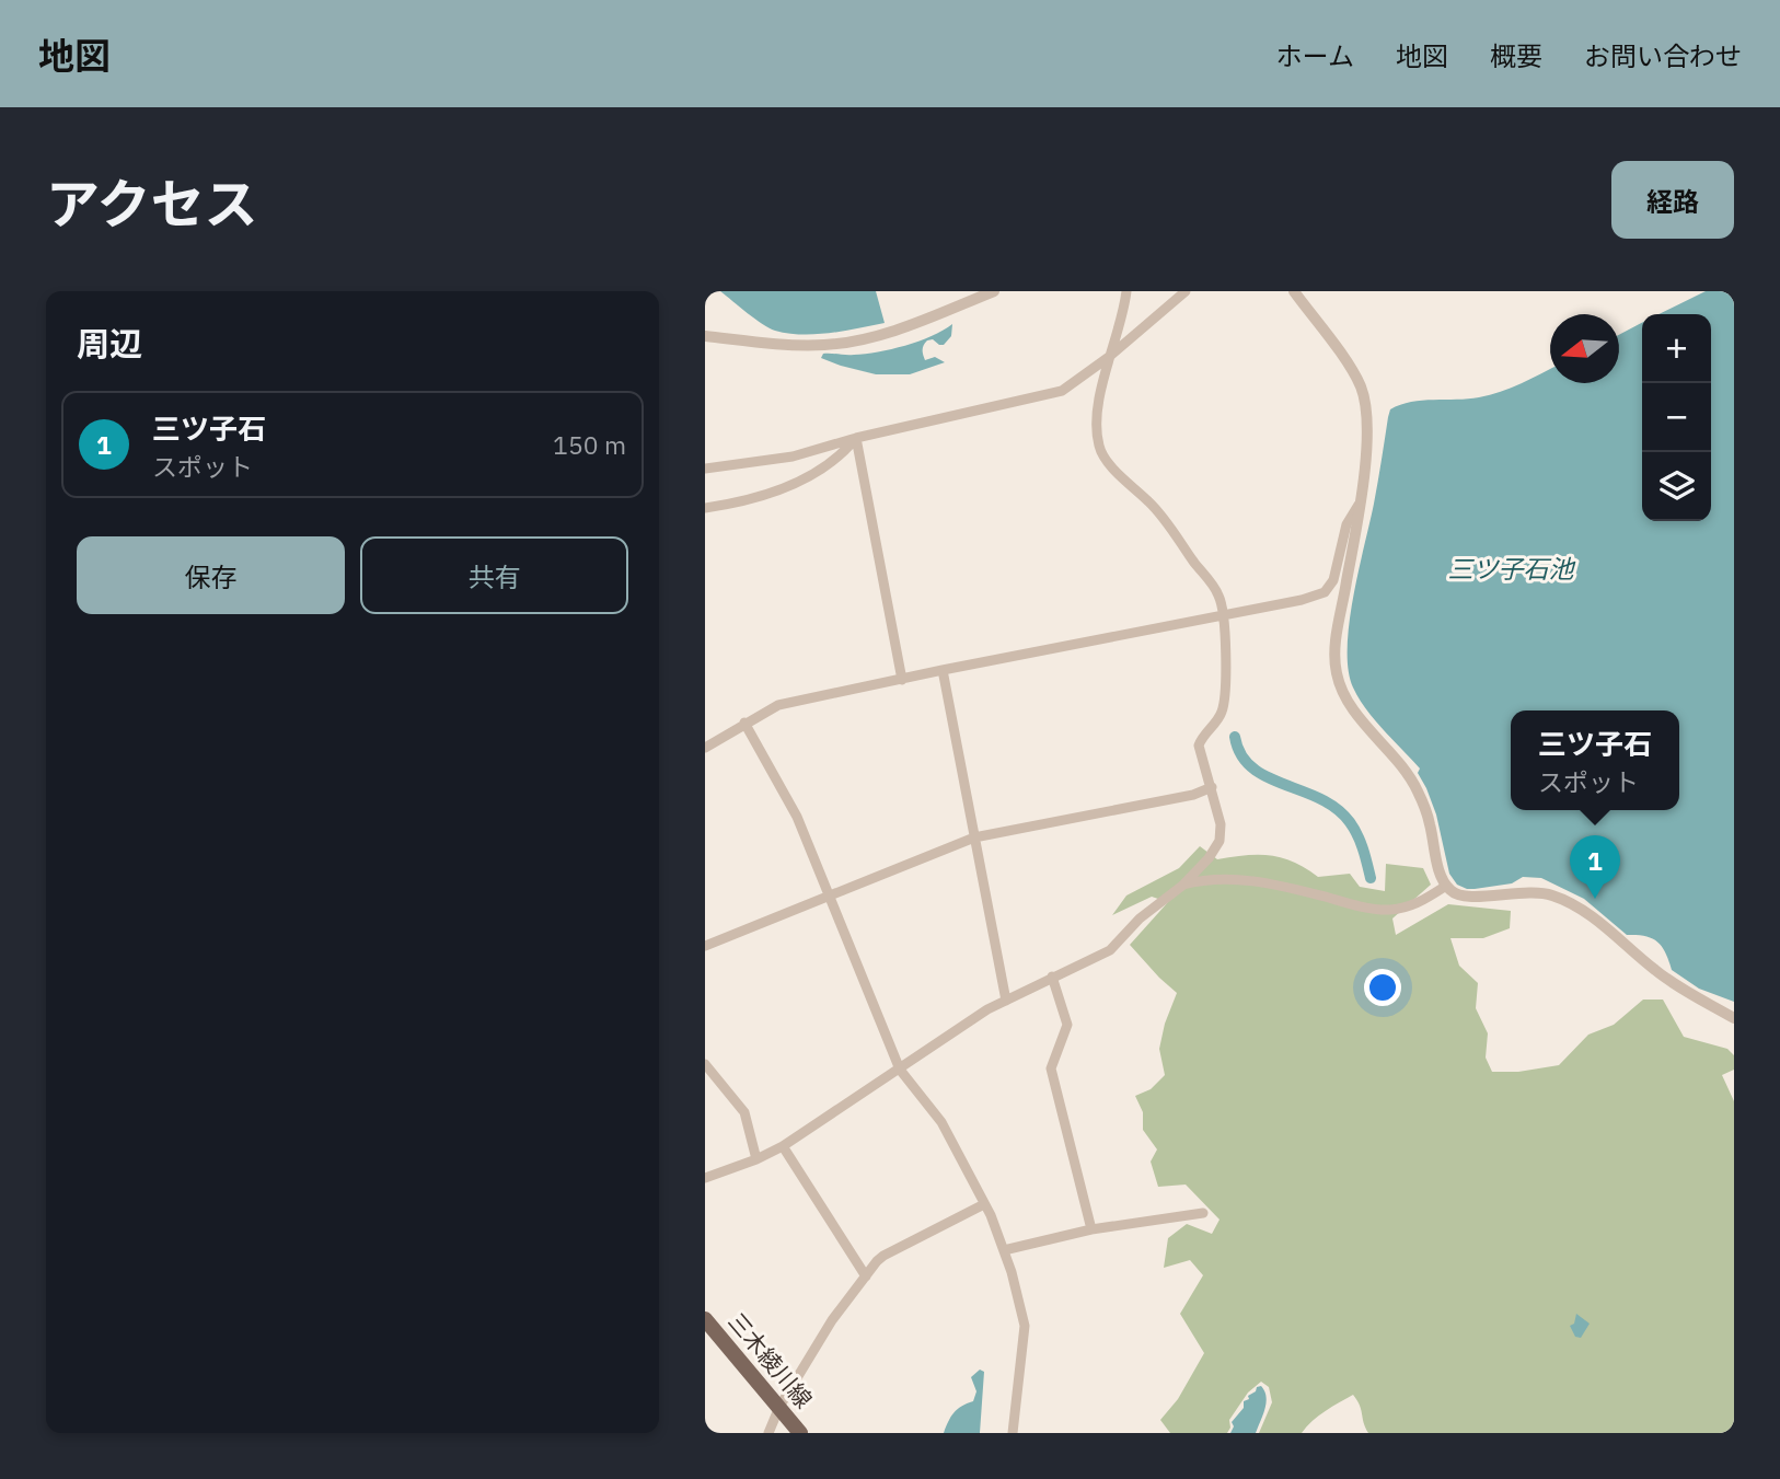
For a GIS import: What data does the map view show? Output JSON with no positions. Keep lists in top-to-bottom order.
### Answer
{
  "streets": {
    "main road": ["三木綾川線"]
  },
  "water": ["三ツ子石池"],
  "north": "left",
  "page": {
    "header": "地図",
    "nav": [
      "ホーム",
      "地図",
      "概要",
      "お問い合わせ"
    ],
    "title": "アクセス",
    "buttons": [
      "経路",
      ["保存", "共有"]
    ],
    "heading": "周辺",
    "map_buttons": ["+", "−"],
    "list": [
      {
        "mark": "1",
        "name": "三ツ子石",
        "note": "スポット",
        "value": "150 m"
      }
    ],
    "popup": ["三ツ子石", "スポット"],
    "pins": "1"
  }
}
